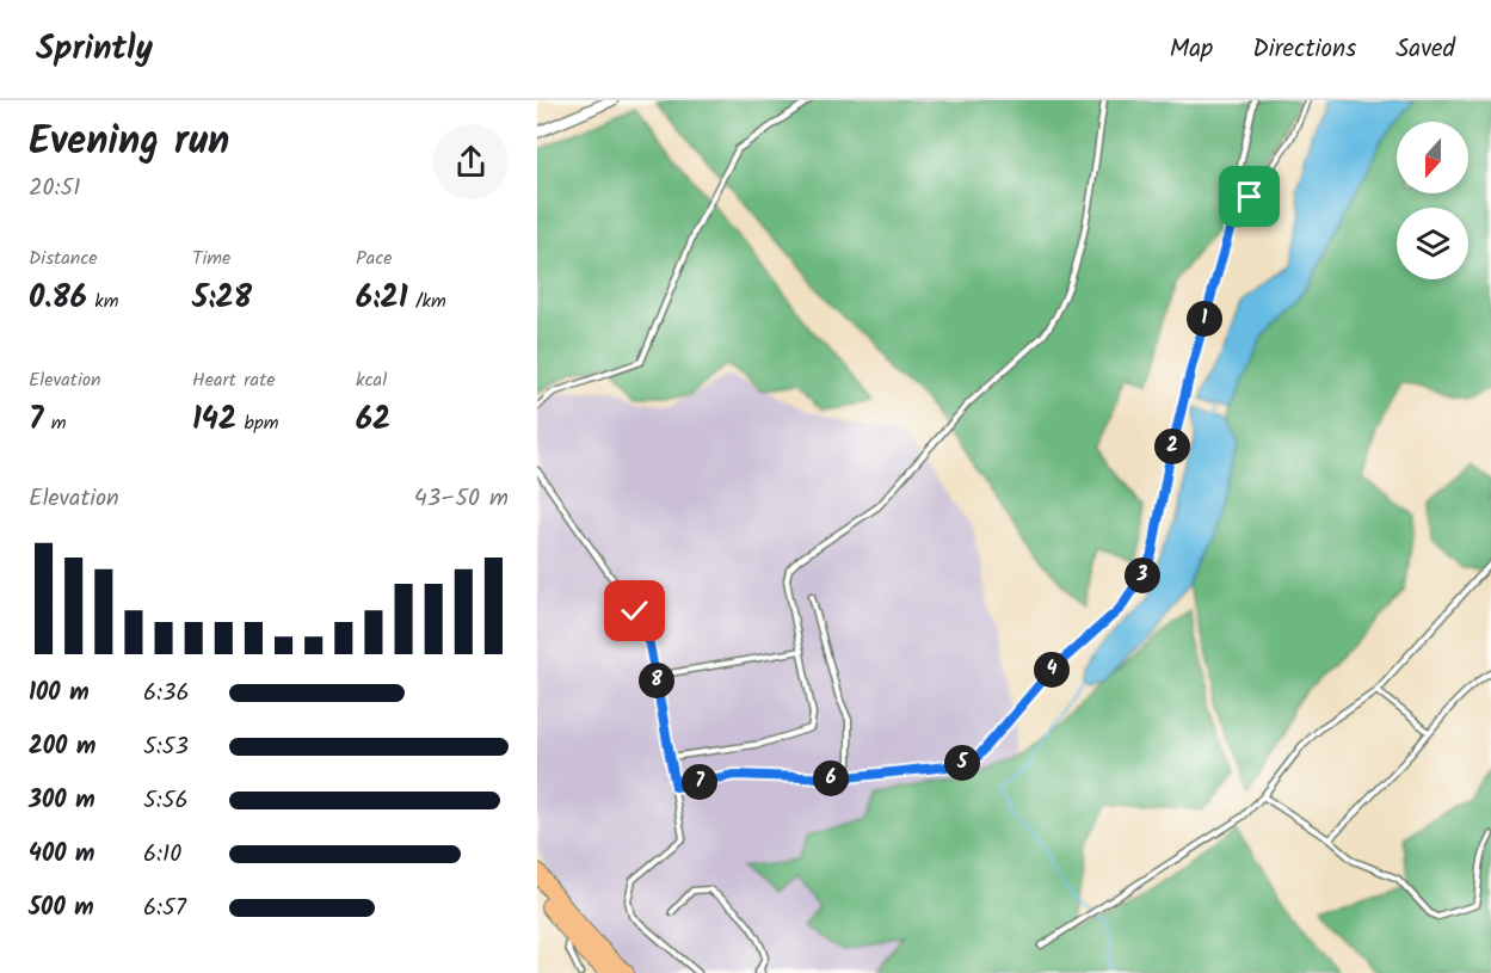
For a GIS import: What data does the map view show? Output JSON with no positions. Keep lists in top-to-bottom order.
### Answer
{
  "north": "bottom",
  "page": {
    "header": "Sprintly",
    "nav": ["Map", "Directions", "Saved"],
    "heading": ["Evening run", "20:51"],
    "stats": [
      ["Distance", "0.86 km"],
      ["Time", "5:28"],
      ["Pace", "6:21 /km"],
      ["Elevation", "7 m"],
      ["Heart rate", "142 bpm"],
      ["kcal", "62"]
    ],
    "pins": [
      "1",
      "2",
      "3",
      "4",
      "8",
      "5",
      "6",
      "7"
    ],
    "chart": ["Elevation", "43–50 m"],
    "list": [
      {
        "name": "100 m",
        "note": "6:36"
      },
      {
        "name": "200 m",
        "note": "5:53"
      },
      {
        "name": "300 m",
        "note": "5:56"
      },
      {
        "name": "400 m",
        "note": "6:10"
      },
      {
        "name": "500 m",
        "note": "6:57"
      }
    ]
  }
}
